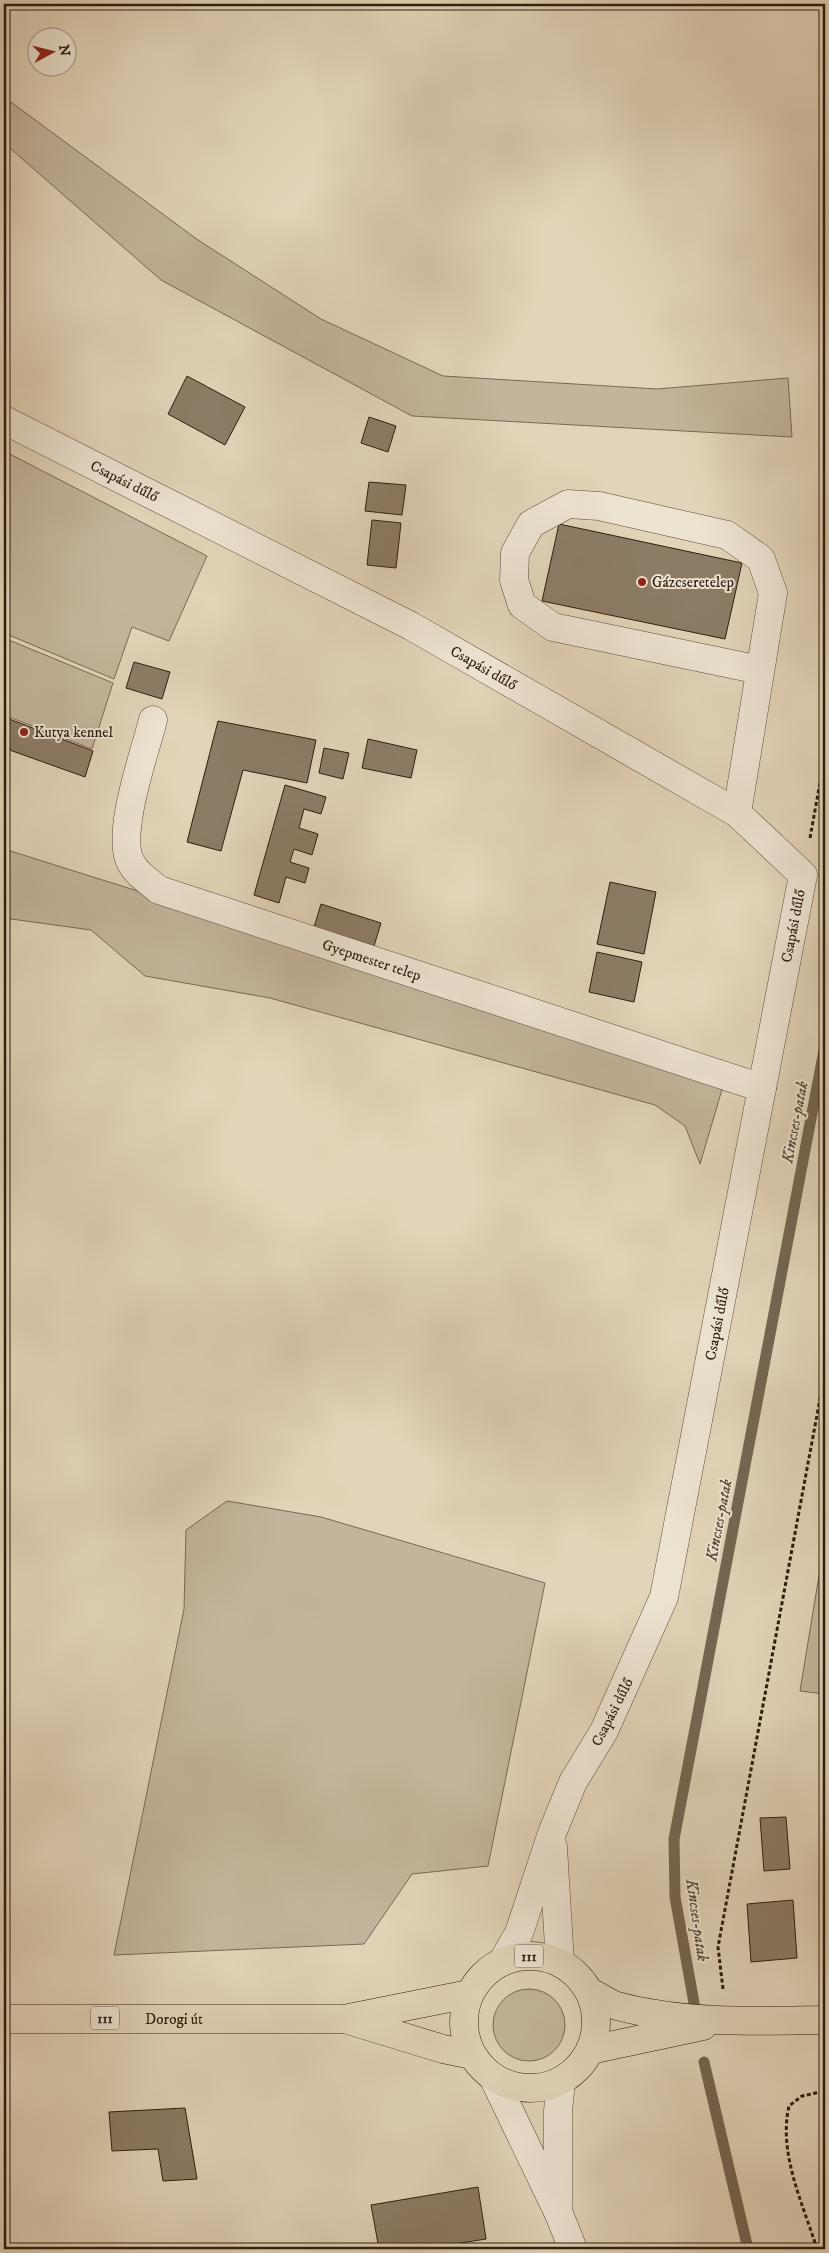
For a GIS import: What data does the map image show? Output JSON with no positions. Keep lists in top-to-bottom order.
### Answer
{
  "streets": {
    "main road": ["111", "Dorogi út"],
    "street": ["Csapási dűlő", "Gyepmester telep"]
  },
  "crossings": [
    ["Csapási dűlő", "Gyepmester telep"],
    ["Csapási dűlő", "111"],
    ["Csapási dűlő", "Dorogi út"],
    ["111", "Dorogi út"]
  ],
  "water": ["Kincses-patak"],
  "places": ["Gázcseretelep", "Kutya kennel"],
  "north": "right"
}
